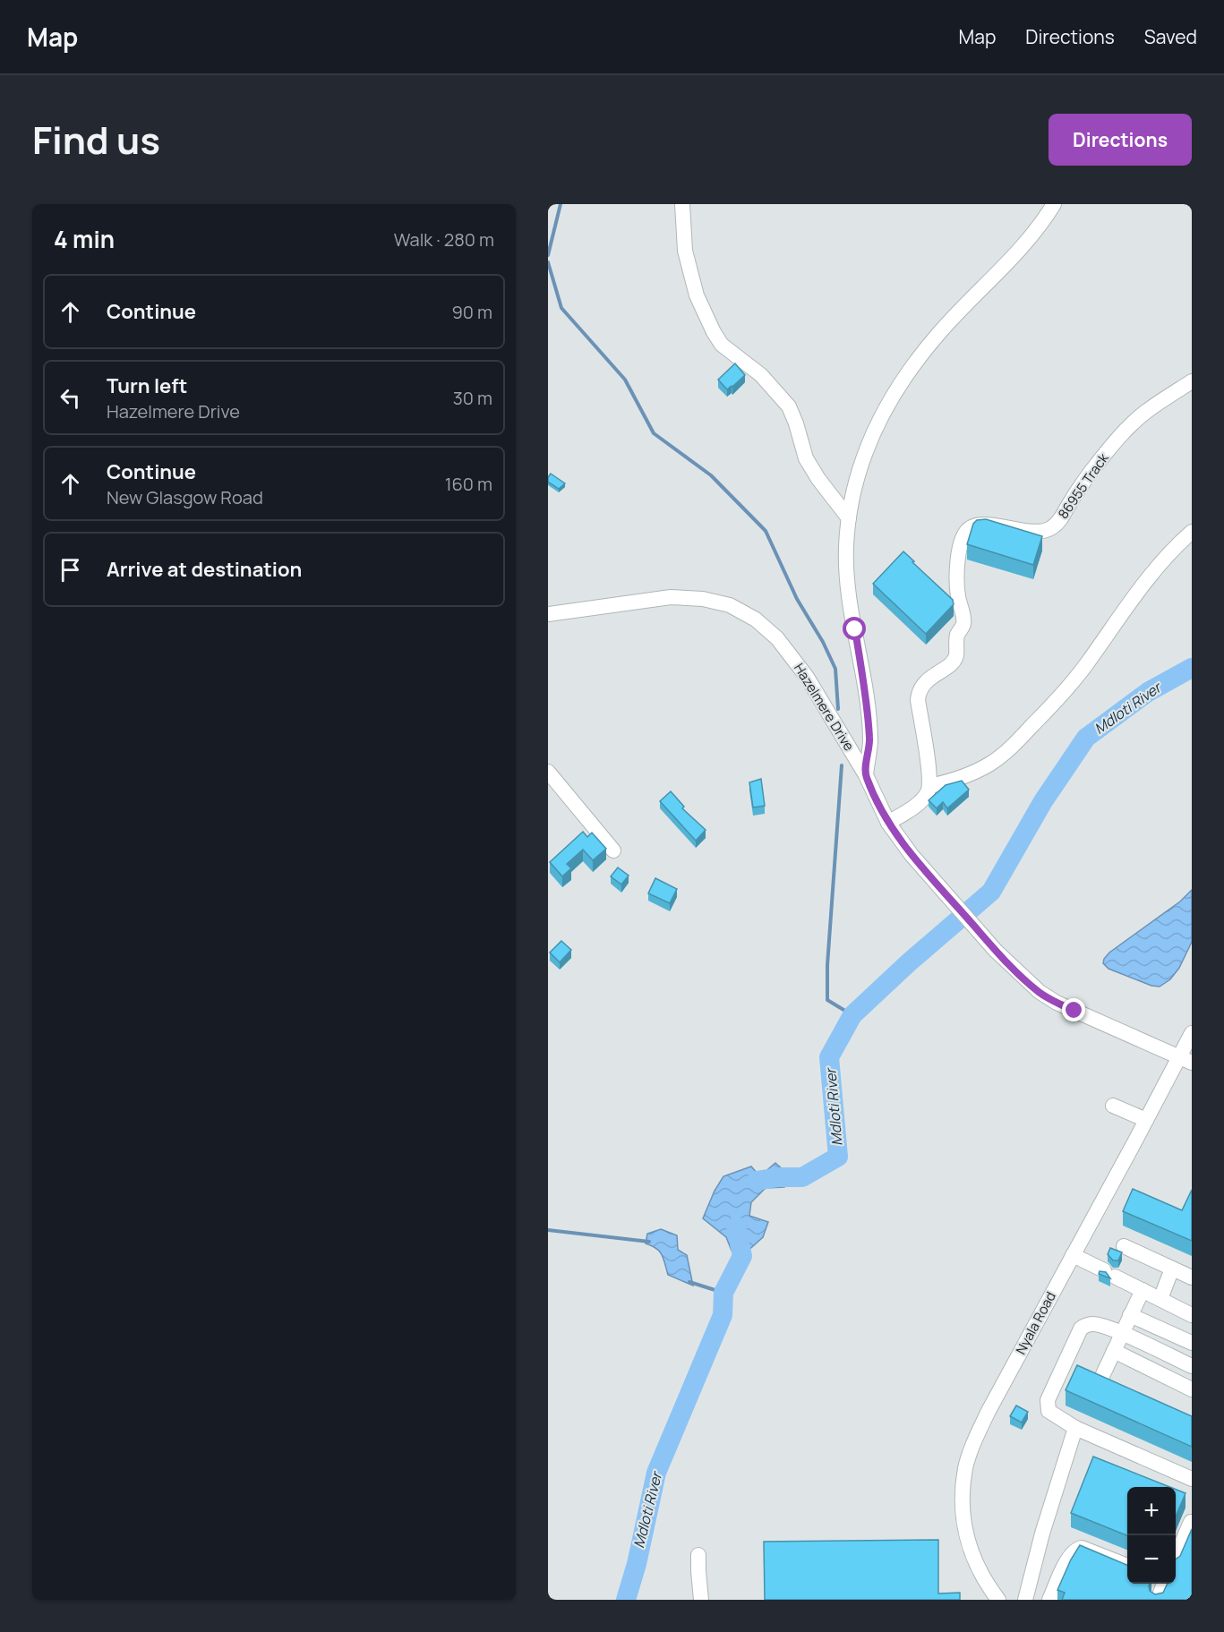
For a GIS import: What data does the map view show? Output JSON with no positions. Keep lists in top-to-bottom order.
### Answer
{
  "streets": {
    "street": ["86955 Track", "Hazelmere Drive", "Nyala Road"]
  },
  "crossings": [
    ["Hazelmere Drive", "Nyala Road"]
  ],
  "water": ["Mdloti River"],
  "page": {
    "header": "Map",
    "nav": ["Map", "Directions", "Saved"],
    "title": "Find us",
    "buttons": "Directions",
    "heading": ["4 min", "Walk · 280 m"],
    "list": [
      ["Continue", "90 m"],
      ["Turn left", "Hazelmere Drive", "30 m"],
      ["Continue", "New Glasgow Road", "160 m"],
      "Arrive at destination"
    ],
    "map_buttons": ["+", "−"]
  }
}
